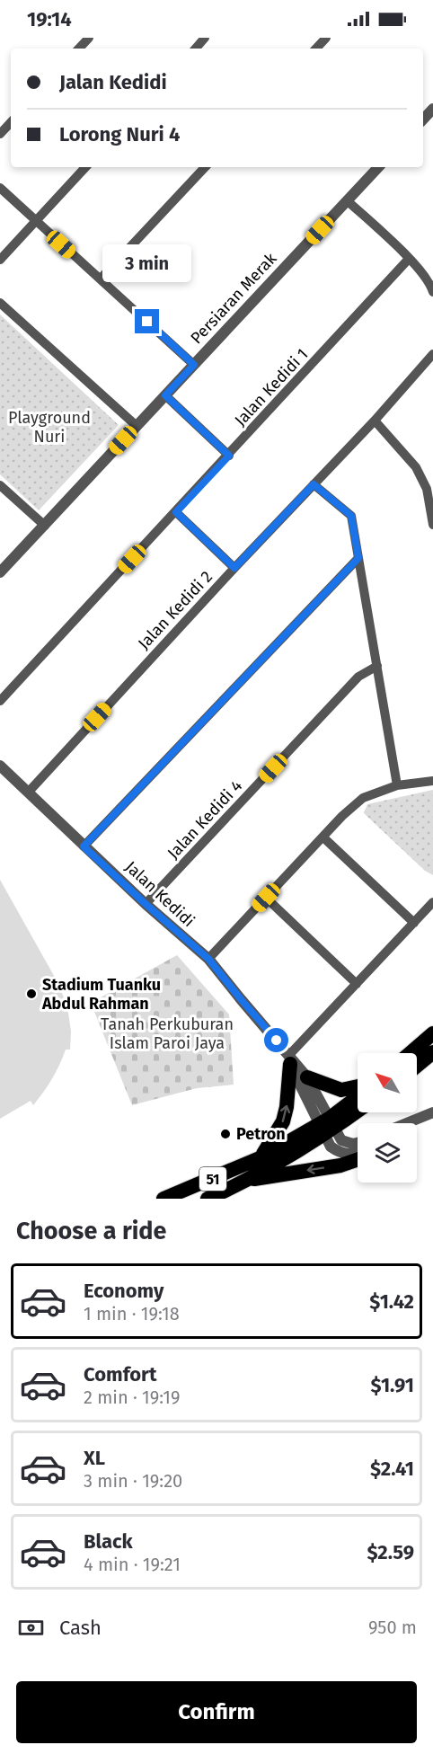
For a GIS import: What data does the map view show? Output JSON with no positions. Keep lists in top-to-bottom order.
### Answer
{
  "streets": {
    "highway": ["51"],
    "street": [
      "Persiaran Merak",
      "Jalan Kedidi 1",
      "Jalan Kedidi 2",
      "Jalan Kedidi 4",
      "Jalan Kedidi"
    ]
  },
  "crossings": [
    ["Jalan Kedidi 2", "Jalan Kedidi"],
    ["Jalan Kedidi 4", "Jalan Kedidi"]
  ],
  "parks": ["Playground Nuri", "Tanah Perkuburan Islam Paroi Jaya"],
  "places": ["Stadium Tuanku Abdul Rahman", "Petron"],
  "north": "top left",
  "page": {
    "status": "19:14",
    "banner": ["Jalan Kedidi", "Lorong Nuri 4"],
    "bubble": "3 min",
    "heading": "Choose a ride",
    "list": [
      {
        "name": "Economy",
        "note": "1 min · 19:18",
        "value": "$1.42"
      },
      {
        "name": "Comfort",
        "note": "2 min · 19:19",
        "value": "$1.91"
      },
      {
        "name": "XL",
        "note": "3 min · 19:20",
        "value": "$2.41"
      },
      {
        "name": "Black",
        "note": "4 min · 19:21",
        "value": "$2.59"
      }
    ],
    "pay": ["Cash", "950 m"],
    "buttons": "Confirm"
  }
}
